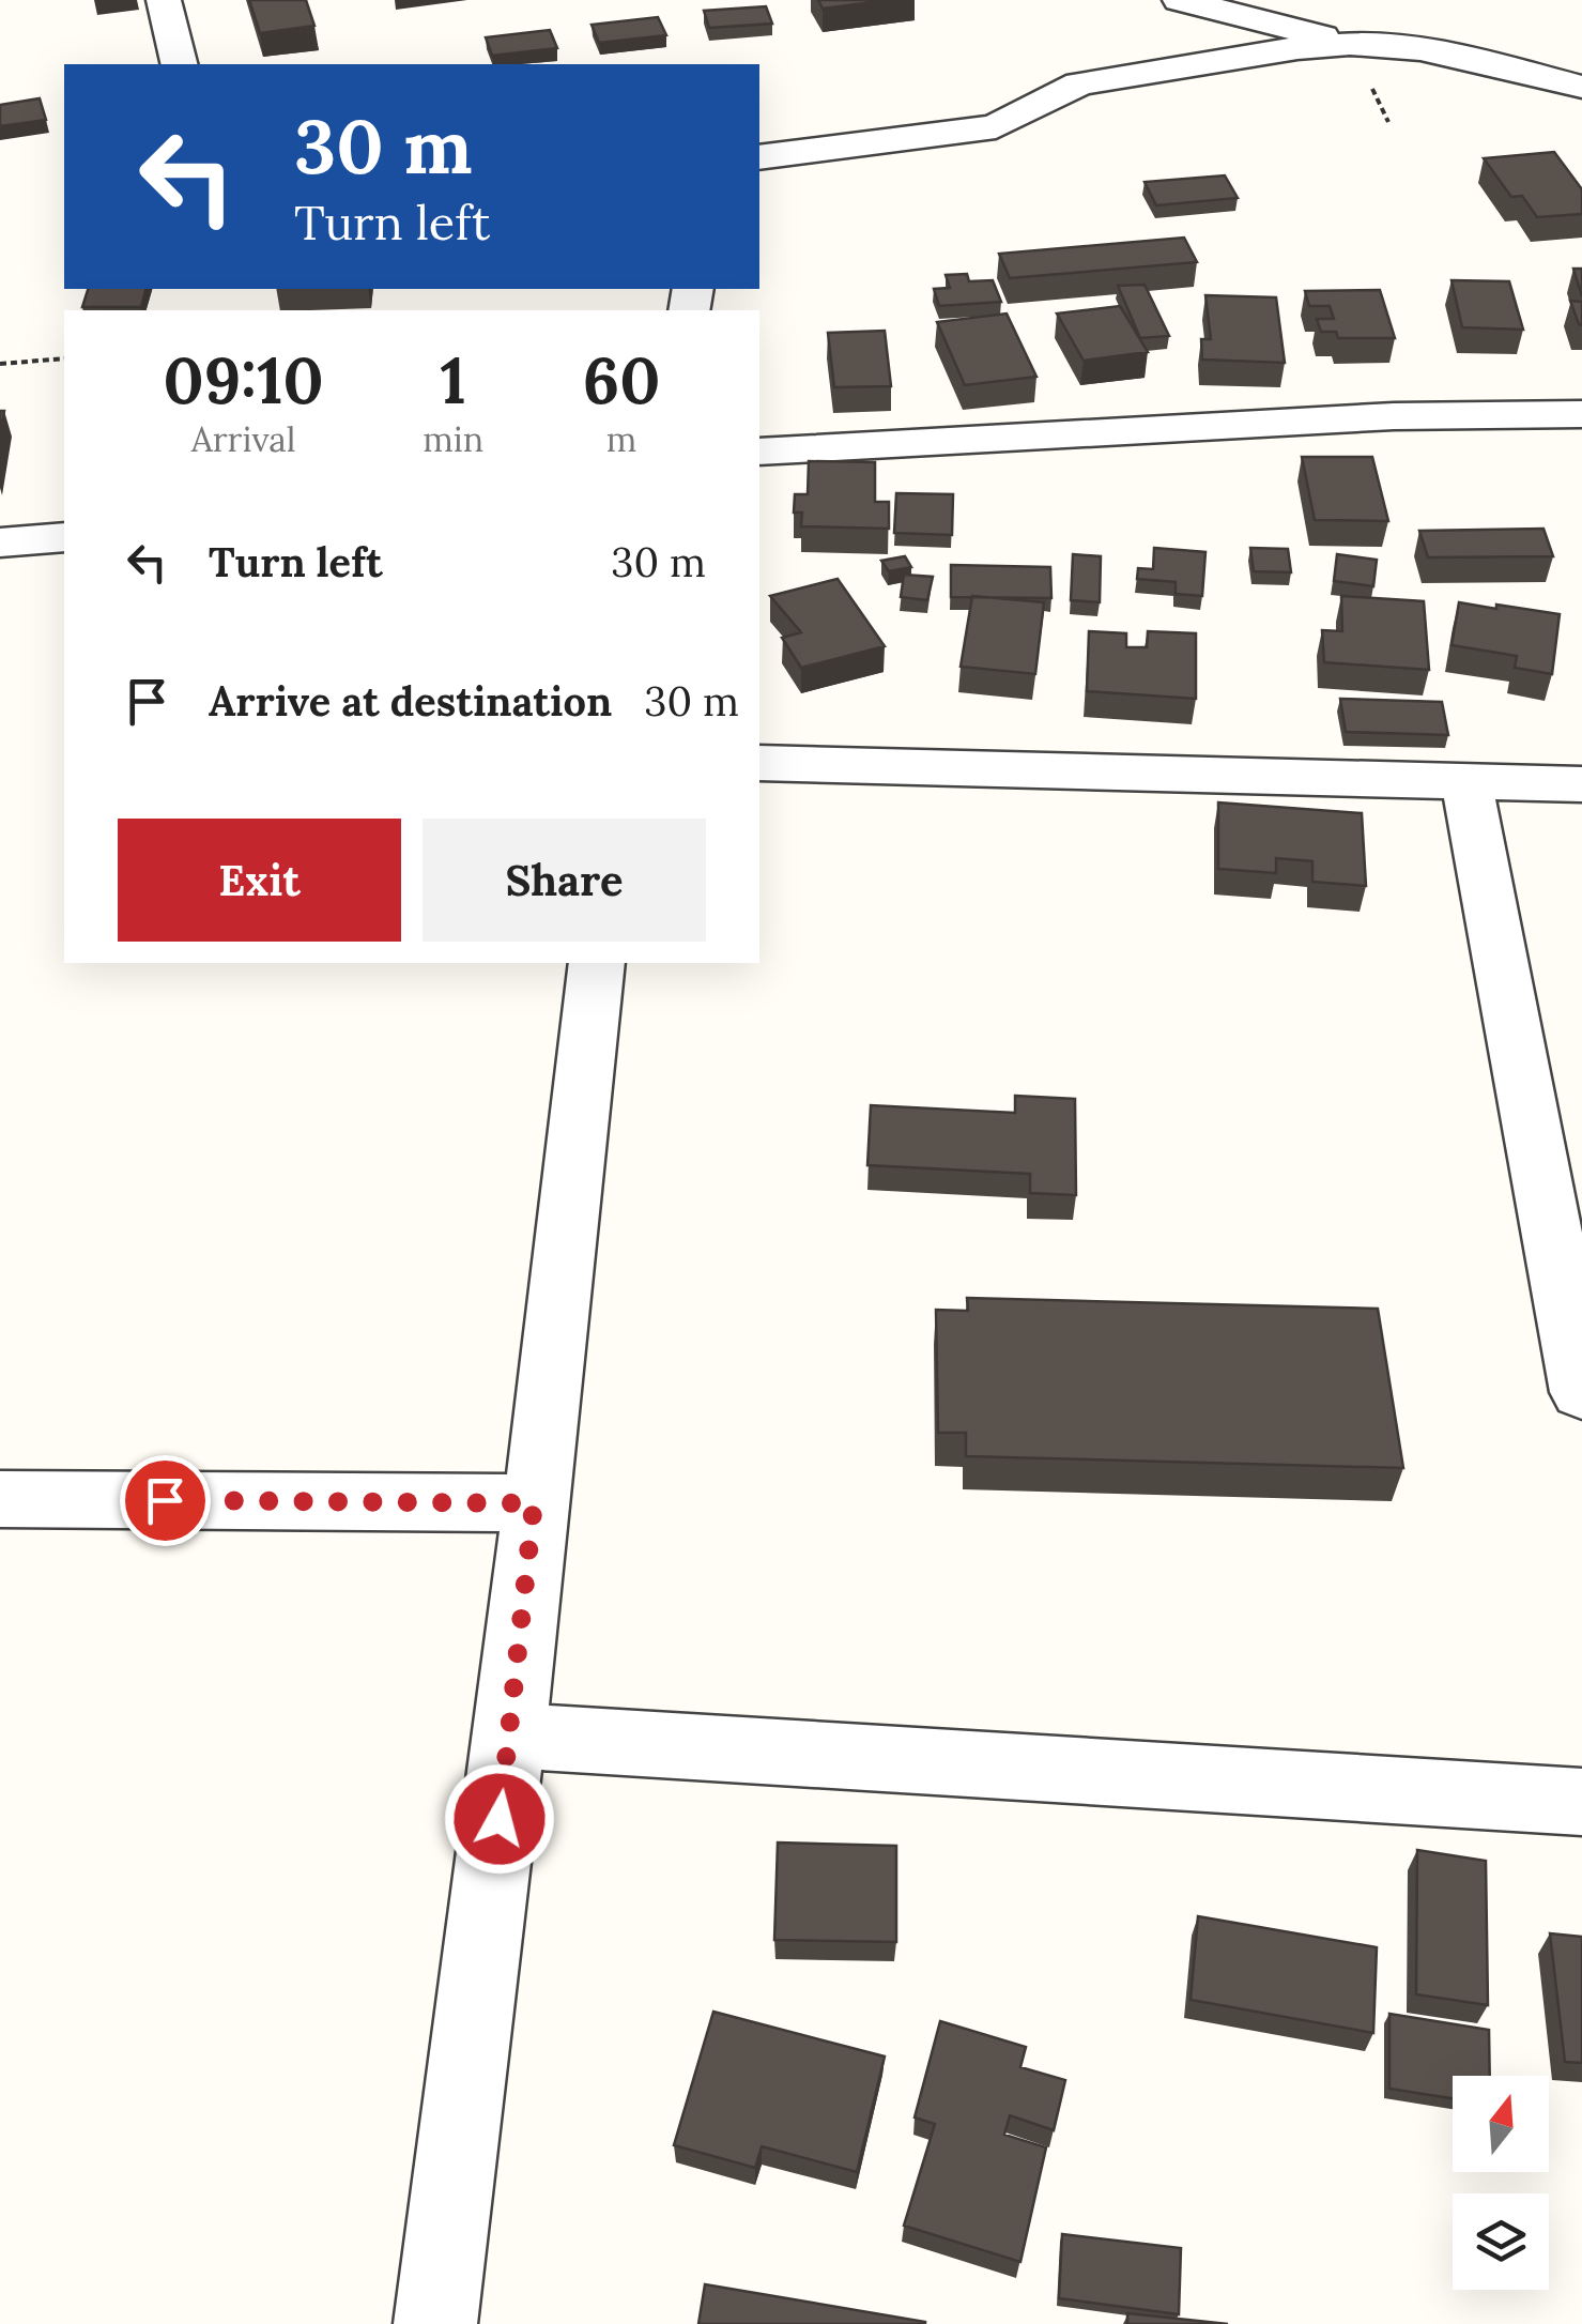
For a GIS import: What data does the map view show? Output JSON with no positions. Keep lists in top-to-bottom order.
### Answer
{
  "north": "top",
  "page": {
    "turn": ["30 m", "Turn left"],
    "eta": [
      "09:10",
      "Arrival",
      "1",
      "min",
      "60",
      "m"
    ],
    "list": [
      {
        "name": "Turn left",
        "value": "30 m"
      },
      {
        "name": "Arrive at destination",
        "value": "30 m"
      }
    ],
    "buttons": ["Exit", "Share"]
  }
}
